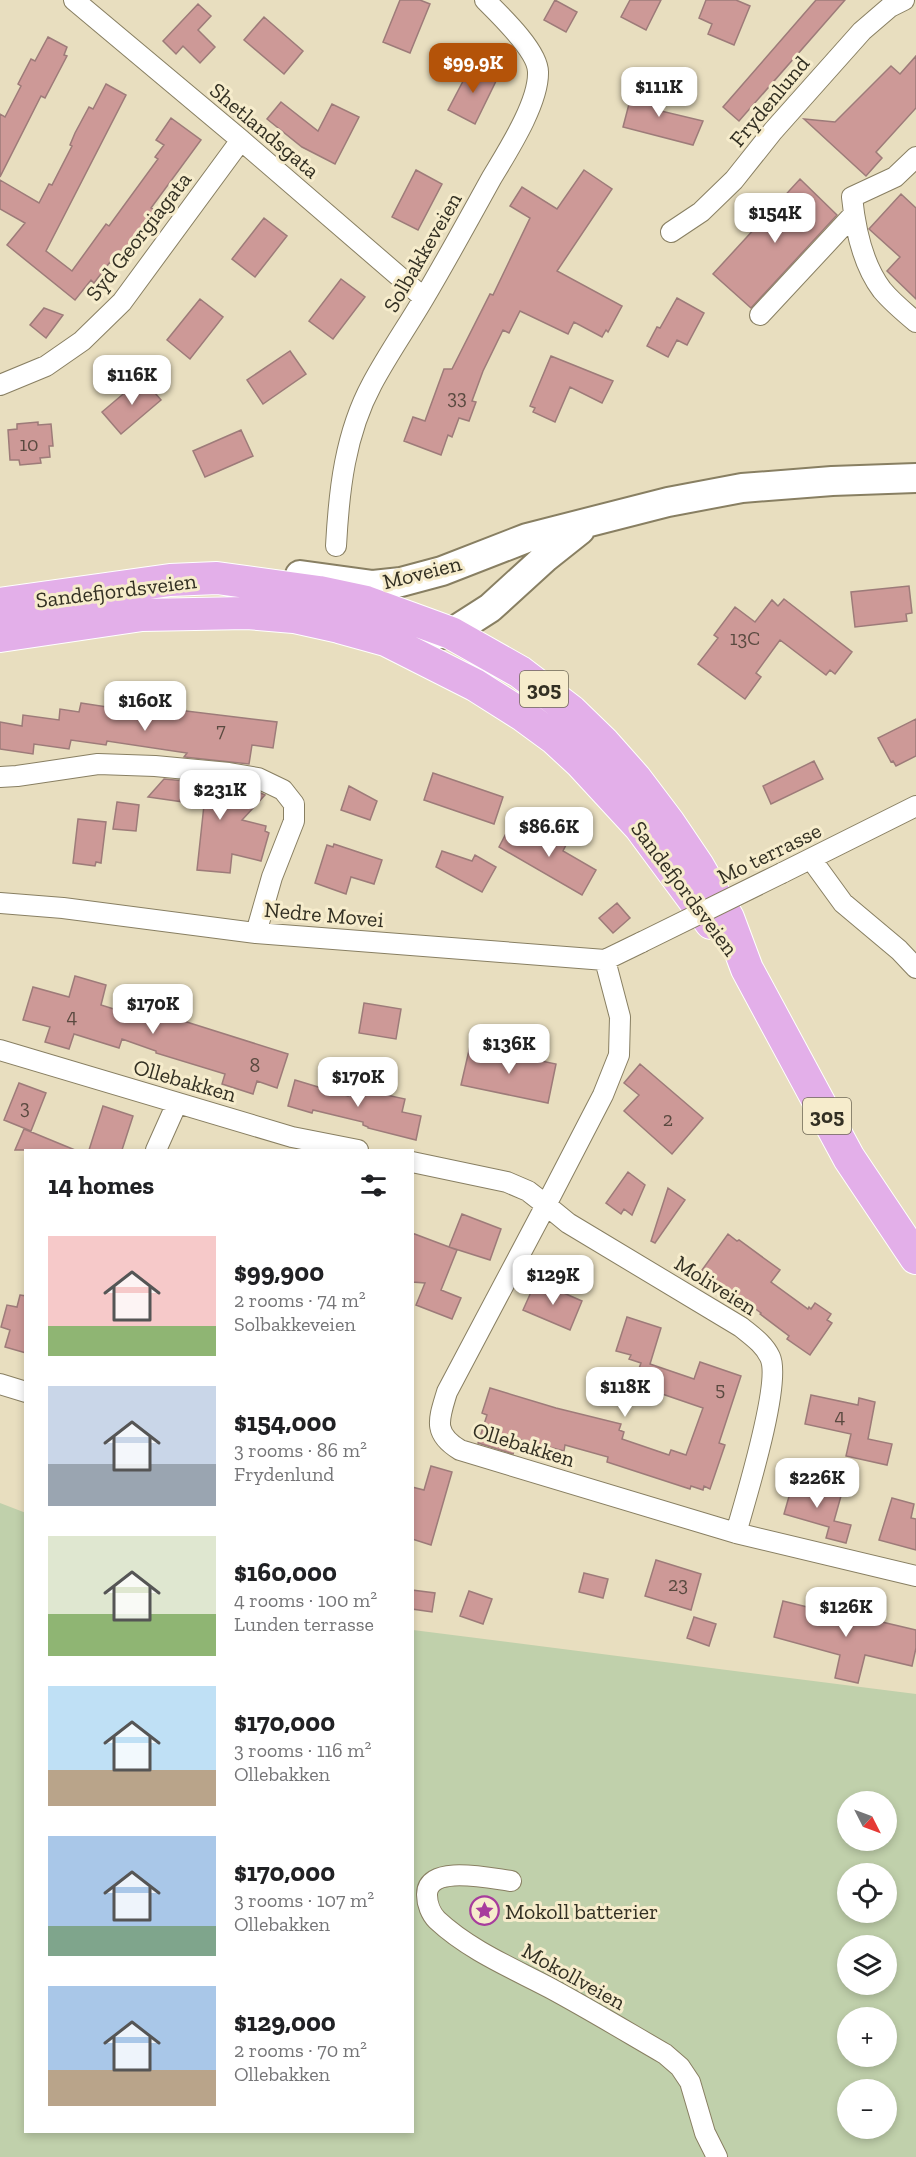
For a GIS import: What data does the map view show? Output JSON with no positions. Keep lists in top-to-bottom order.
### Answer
{
  "streets": {
    "main road": ["Sandefjordsveien", "305"],
    "street": [
      "Frydenlund",
      "Shetlandsgata",
      "Syd Georgiagata",
      "Solbakkeveien",
      "Moveien",
      "Mo terrasse",
      "Nedre Movei",
      "Ollebakken",
      "Moliveien",
      "Mokollveien"
    ]
  },
  "crossings": [
    ["Shetlandsgata", "Syd Georgiagata"],
    ["Shetlandsgata", "Solbakkeveien"],
    ["Moveien", "Sandefjordsveien"],
    ["Mo terrasse", "Nedre Movei"],
    ["Ollebakken", "Moliveien"]
  ],
  "places": {
    "place": ["Mokoll batterier"]
  },
  "house_numbers": [
    "33",
    "10",
    "13C",
    "7",
    "4",
    "8",
    "3",
    "2",
    "5",
    "4",
    "23"
  ],
  "north": "bottom right",
  "page": {
    "price": [
      "$99.9K",
      "$111K",
      "$154K",
      "$116K",
      "$160K",
      "$231K",
      "$86.6K",
      "$170K",
      "$136K",
      "$170K",
      "$129K",
      "$118K",
      "$226K",
      "$126K"
    ],
    "heading": "14 homes",
    "list": [
      {
        "name": "$99,900",
        "note": "2 rooms · 74 m² · Solbakkeveien"
      },
      {
        "name": "$154,000",
        "note": "3 rooms · 86 m² · Frydenlund"
      },
      {
        "name": "$160,000",
        "note": "4 rooms · 100 m² · Lunden terrasse"
      },
      {
        "name": "$170,000",
        "note": "3 rooms · 116 m² · Ollebakken"
      },
      {
        "name": "$170,000",
        "note": "3 rooms · 107 m² · Ollebakken"
      },
      {
        "name": "$129,000",
        "note": "2 rooms · 70 m² · Ollebakken"
      }
    ],
    "map_buttons": ["+", "−"]
  }
}
